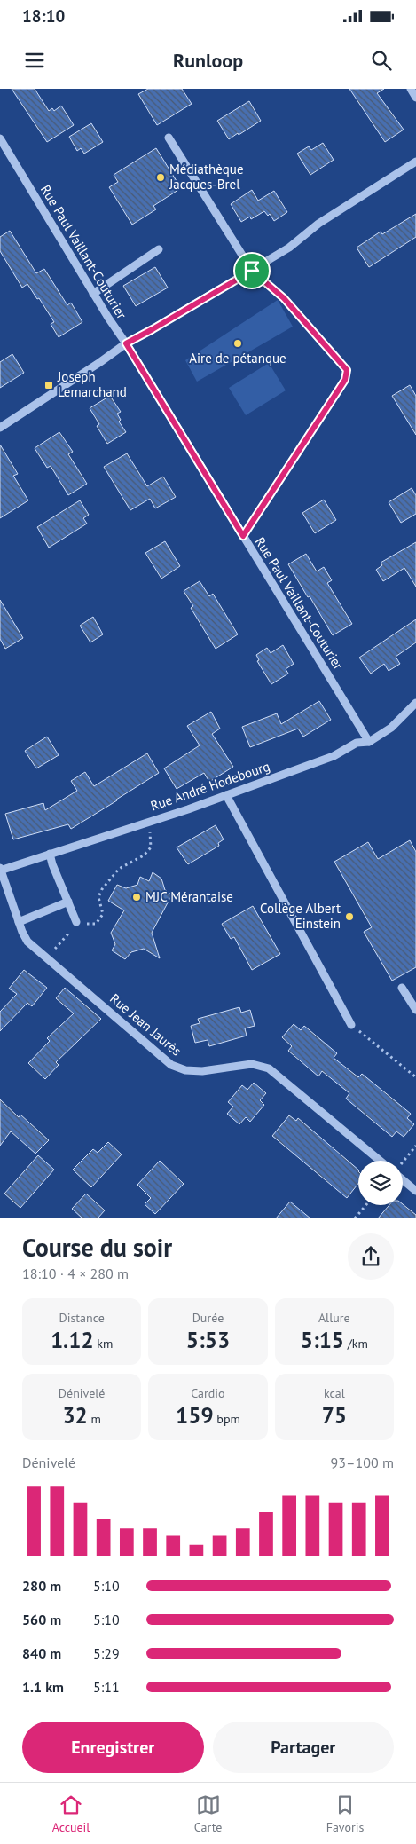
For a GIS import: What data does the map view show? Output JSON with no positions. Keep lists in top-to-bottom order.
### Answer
{
  "streets": {
    "street": ["Rue Paul Vaillant-Couturier", "Rue André Hodebourg", "Rue Jean Jaurès"]
  },
  "crossings": [
    ["Rue Paul Vaillant-Couturier", "Rue André Hodebourg"],
    ["Rue André Hodebourg", "Rue Jean Jaurès"]
  ],
  "places": {
    "other": [
      "Médiathèque Jacques-Brel",
      "Aire de pétanque",
      "MJC Mérantaise",
      "Collège Albert Einstein"
    ],
    "transit": ["Joseph Lemarchand"]
  },
  "page": {
    "status": "18:10",
    "header": "Runloop",
    "heading": ["Course du soir", "18:10 · 4 × 280 m"],
    "stats": [
      ["Distance", "1.12 km"],
      ["Durée", "5:53"],
      ["Allure", "5:15 /km"],
      ["Dénivelé", "32 m"],
      ["Cardio", "159 bpm"],
      ["kcal", "75"]
    ],
    "chart": ["Dénivelé", "93–100 m"],
    "list": [
      {
        "name": "280 m",
        "note": "5:10"
      },
      {
        "name": "560 m",
        "note": "5:10"
      },
      {
        "name": "840 m",
        "note": "5:29"
      },
      {
        "name": "1.1 km",
        "note": "5:11"
      }
    ],
    "buttons": ["Enregistrer", "Partager"],
    "tabs": ["Accueil", "Carte", "Favoris"]
  }
}
